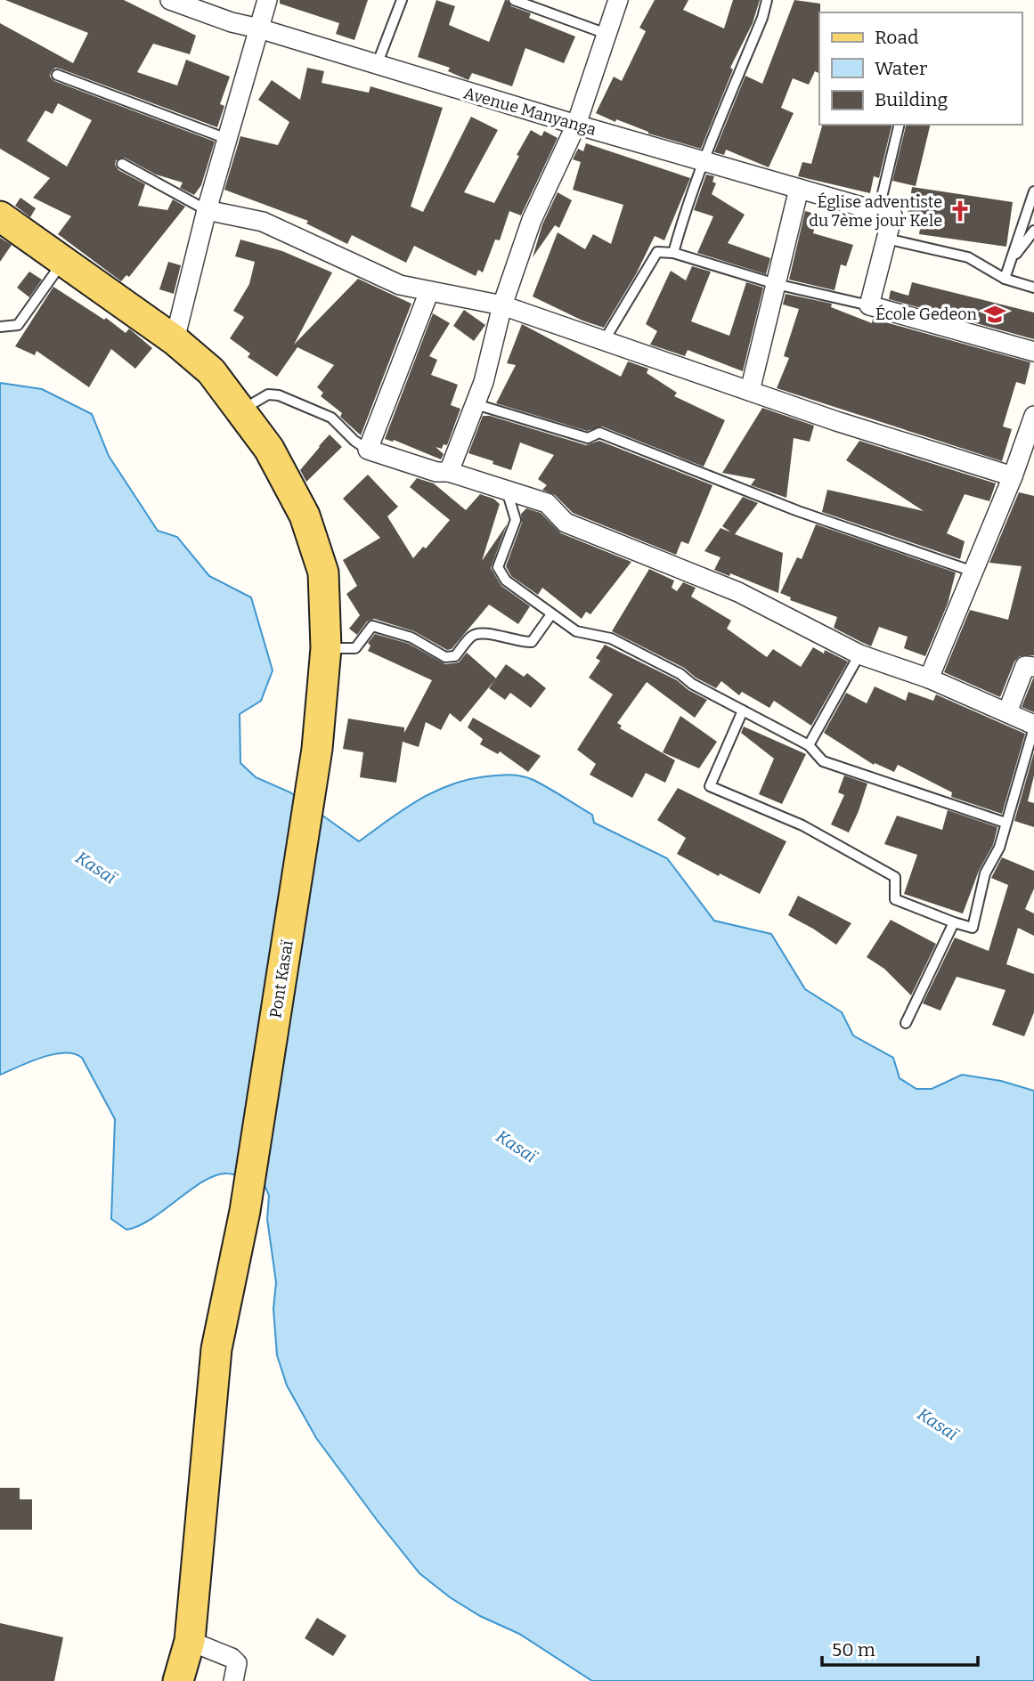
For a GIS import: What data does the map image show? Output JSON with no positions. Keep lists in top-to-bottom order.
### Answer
{
  "streets": {
    "main road": ["Pont Kasaï"],
    "street": ["Avenue Manyanga"]
  },
  "water": ["Kasaï"],
  "places": {
    "church": ["Église adventiste du 7ème jour Kele"],
    "school or university": ["École Gedeon"]
  },
  "legend": ["Road", "Water", "Building"],
  "scale_bar": "50 m"
}
